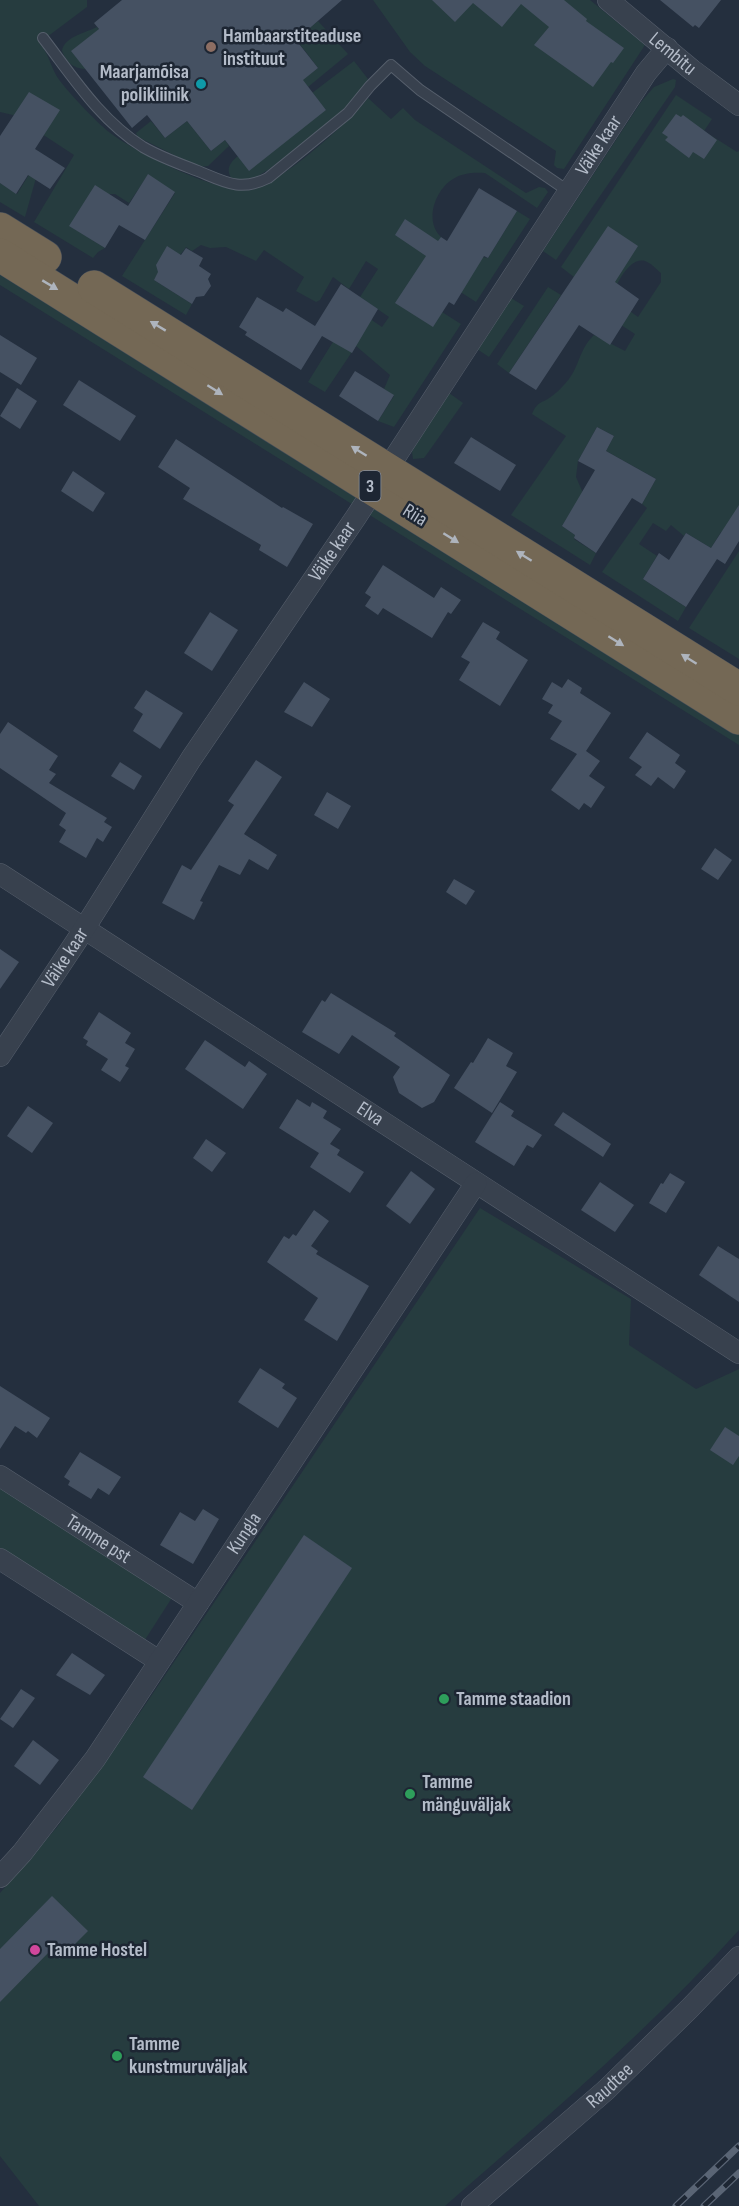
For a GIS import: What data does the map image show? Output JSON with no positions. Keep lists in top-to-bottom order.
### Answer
{
  "streets": {
    "highway": ["3", "Riia"],
    "street": [
      "Lembitu",
      "Väike kaar",
      "Elva",
      "Kungla",
      "Tamme pst",
      "Raudtee"
    ]
  },
  "crossings": [
    ["Lembitu", "Väike kaar"],
    ["Väike kaar", "Riia"],
    ["Väike kaar", "Elva"],
    ["Elva", "Kungla"],
    ["Kungla", "Tamme pst"]
  ],
  "places": [
    "Hambaarstiteaduse instituut",
    "Maarjamõisa polikliinik",
    "Tamme staadion",
    "Tamme mänguväljak",
    "Tamme Hostel",
    "Tamme kunstmuruväljak"
  ]
}
